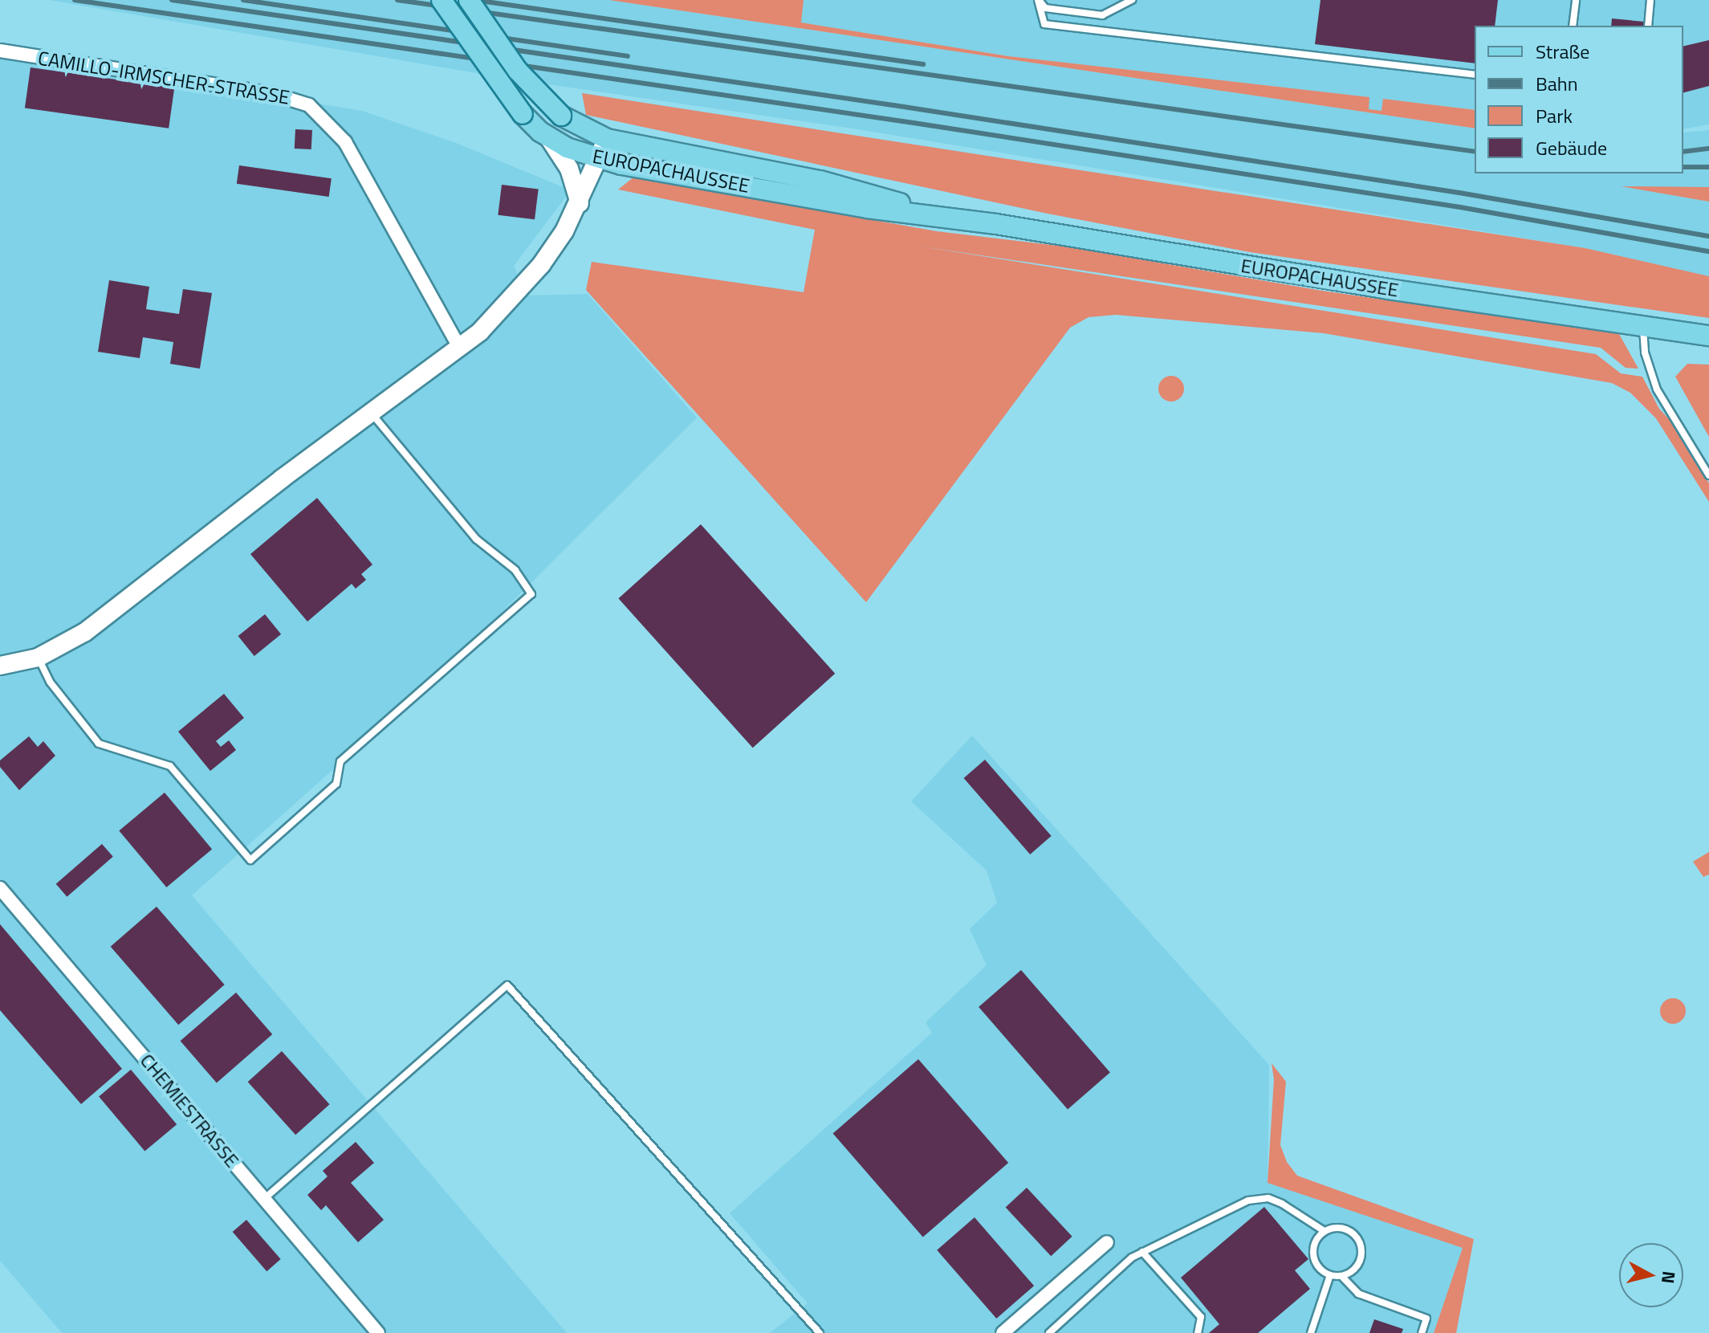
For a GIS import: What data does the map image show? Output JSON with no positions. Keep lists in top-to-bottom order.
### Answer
{
  "streets": {
    "main road": ["EUROPACHAUSSEE"],
    "street": ["CAMILLO-IRMSCHER-STRASSE", "CHEMIESTRASSE"]
  },
  "legend": [
    "Straße",
    "Bahn",
    "Park",
    "Gebäude"
  ],
  "north": "right"
}
